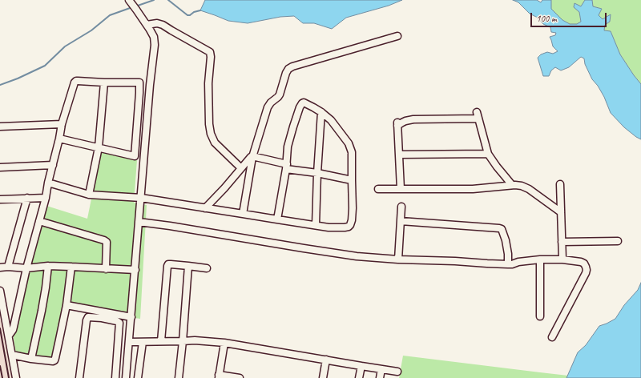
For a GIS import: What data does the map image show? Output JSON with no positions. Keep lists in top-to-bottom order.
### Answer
{
  "scale_bar": "100 m"
}
